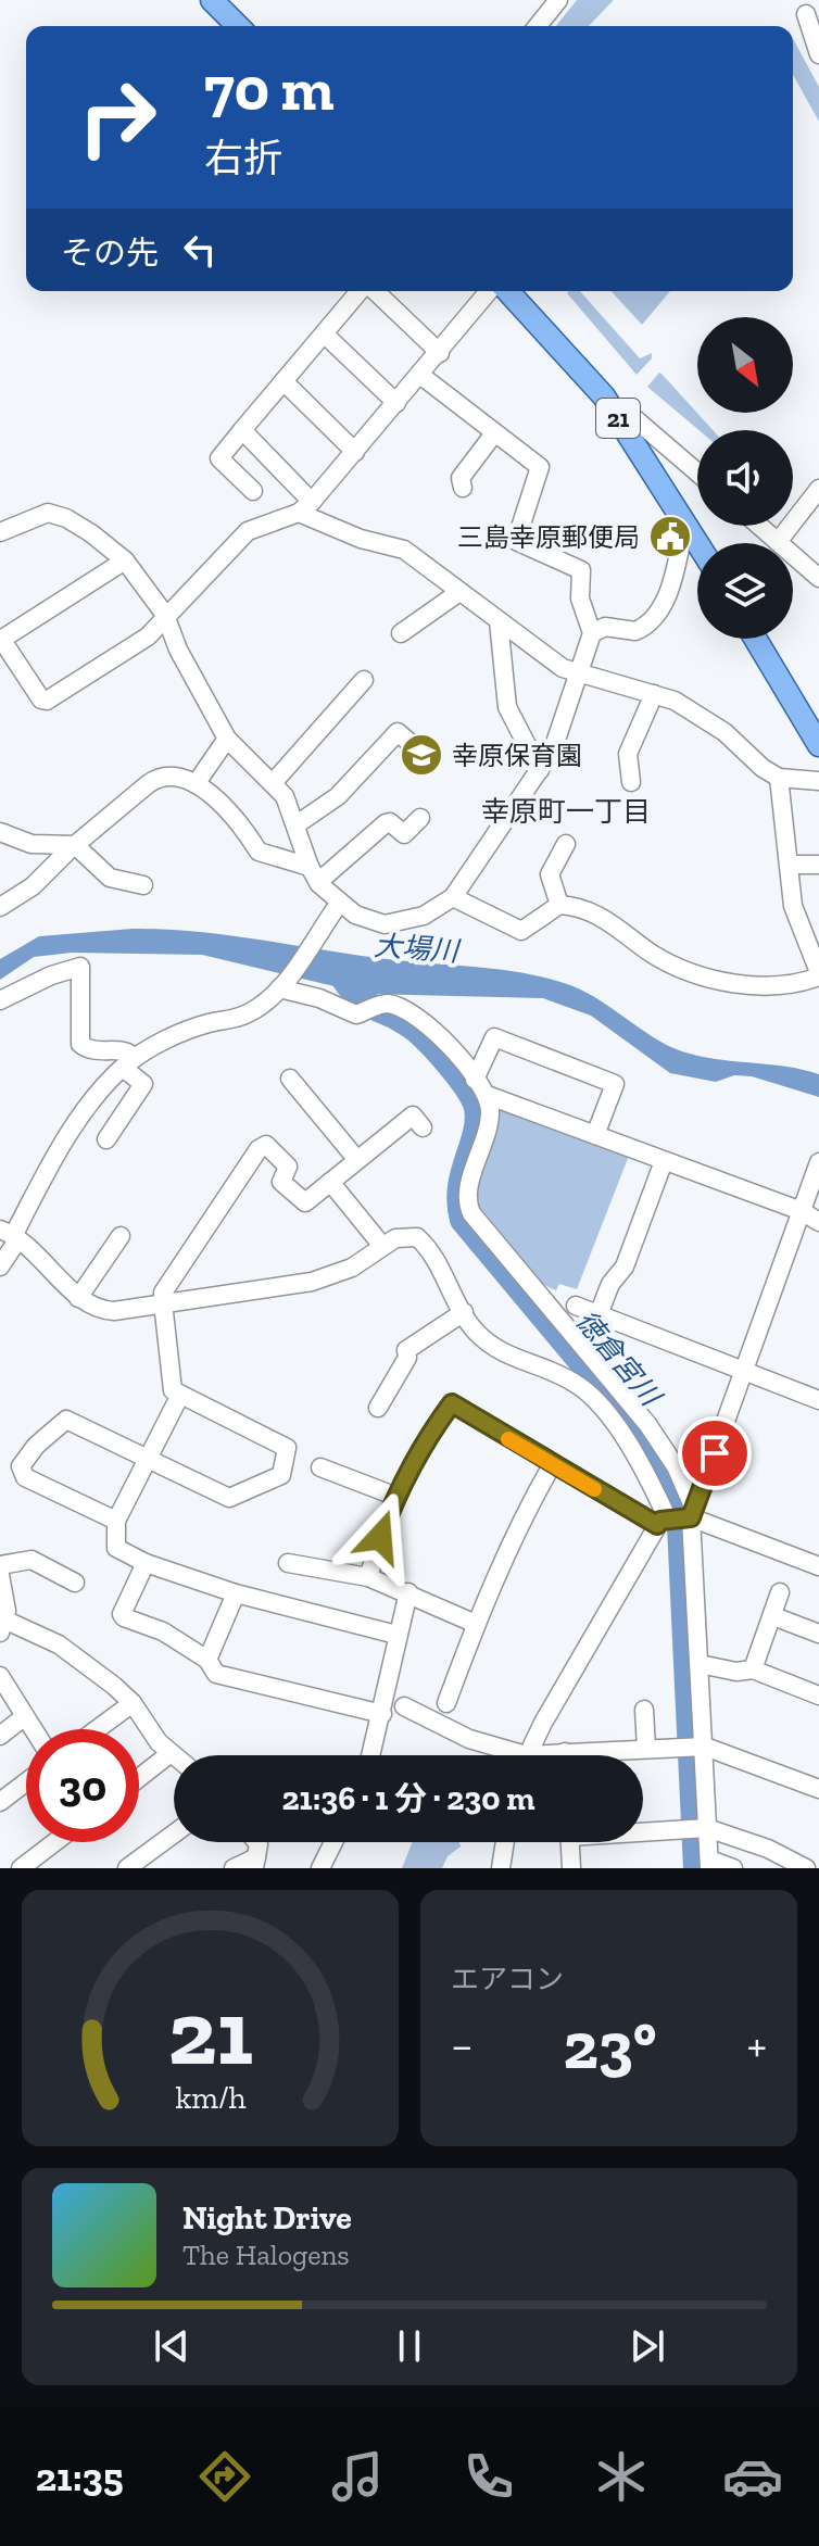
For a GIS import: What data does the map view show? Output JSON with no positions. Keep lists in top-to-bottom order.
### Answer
{
  "streets": {
    "main road": ["21"]
  },
  "districts": ["幸原町一丁目"],
  "water": ["大場川", "徳倉宮川"],
  "places": {
    "public building": ["三島幸原郵便局"],
    "school or university": ["幸原保育園"]
  },
  "north": "bottom right",
  "page": {
    "turn": ["70 m", "右折"],
    "then": "その先",
    "limit": "30",
    "trip": "21:36 · 1 分 · 230 m",
    "tile": "エアコン",
    "heat": ["−", "23°", "+"],
    "song": ["Night Drive", "The Halogens"],
    "tabs": "21:35",
    "gauge": ["21", "km/h"]
  }
}
